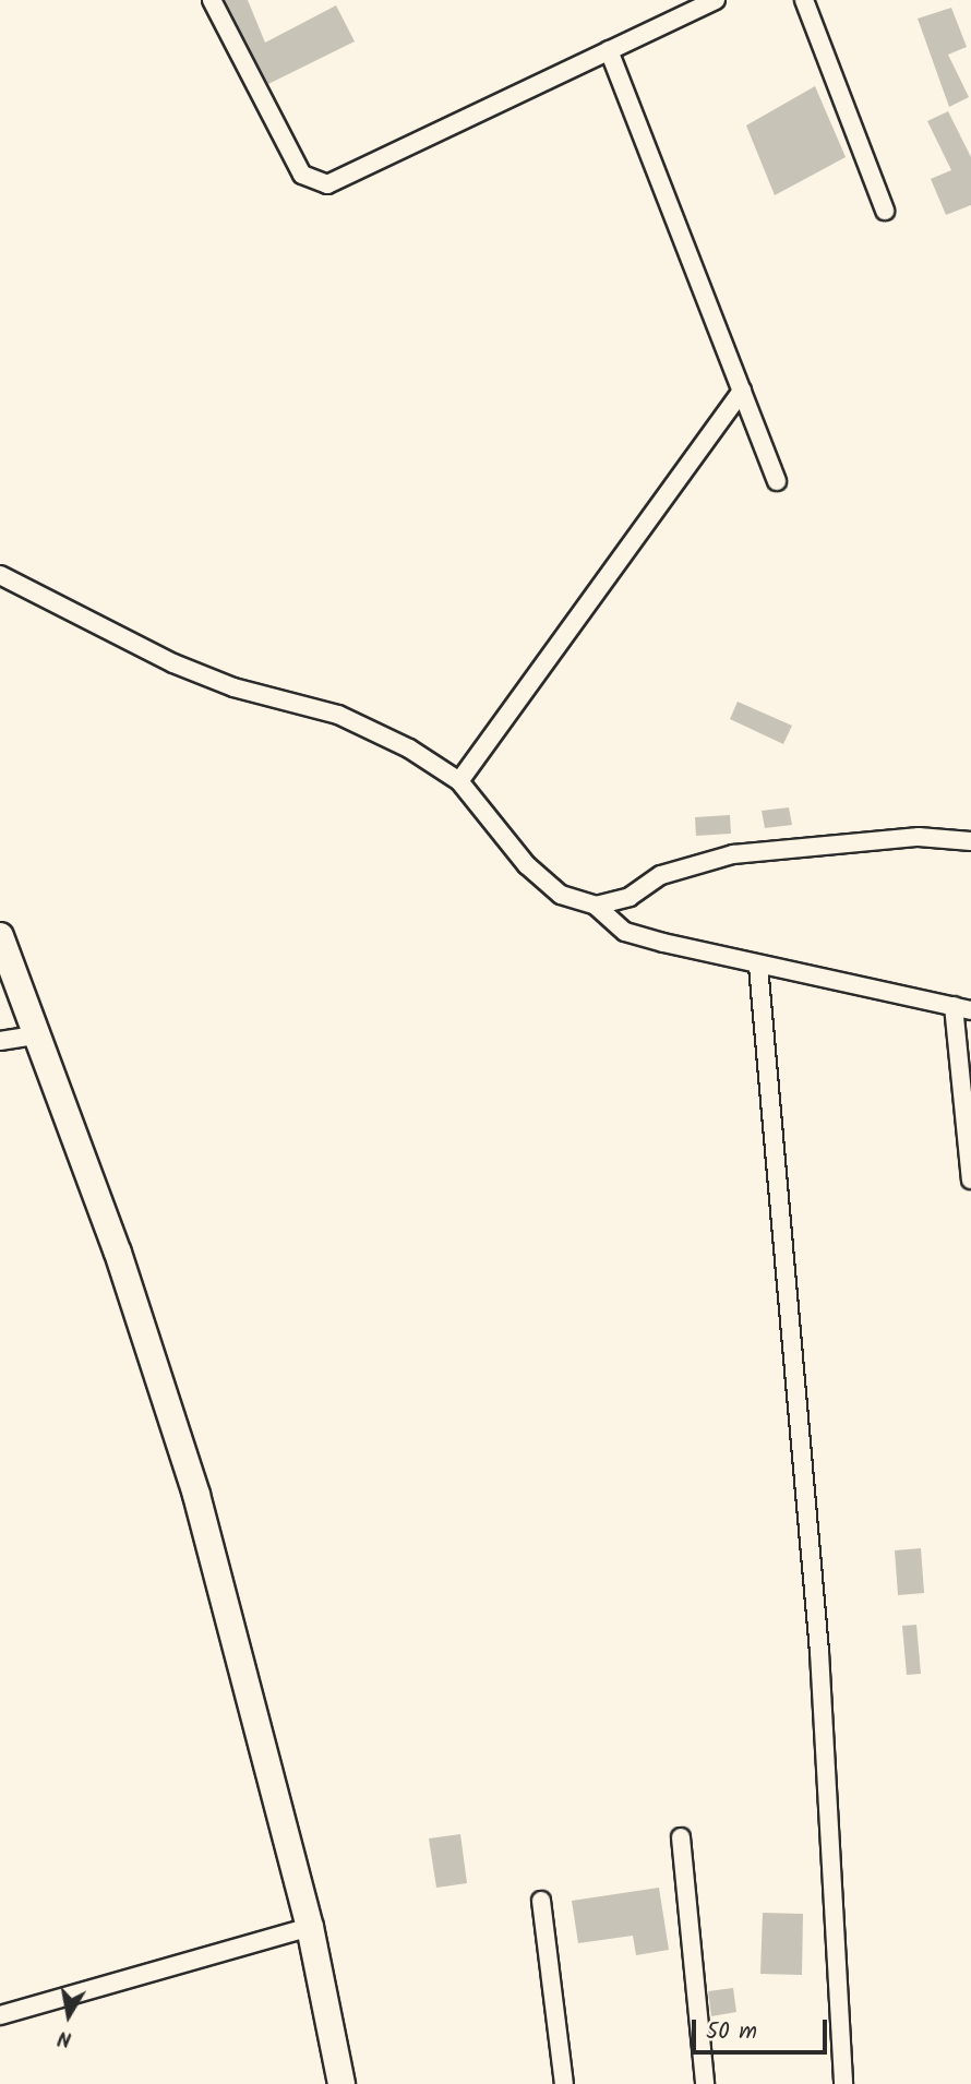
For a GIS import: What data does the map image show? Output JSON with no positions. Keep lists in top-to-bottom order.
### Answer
{
  "scale_bar": "50 m",
  "north": "bottom"
}
